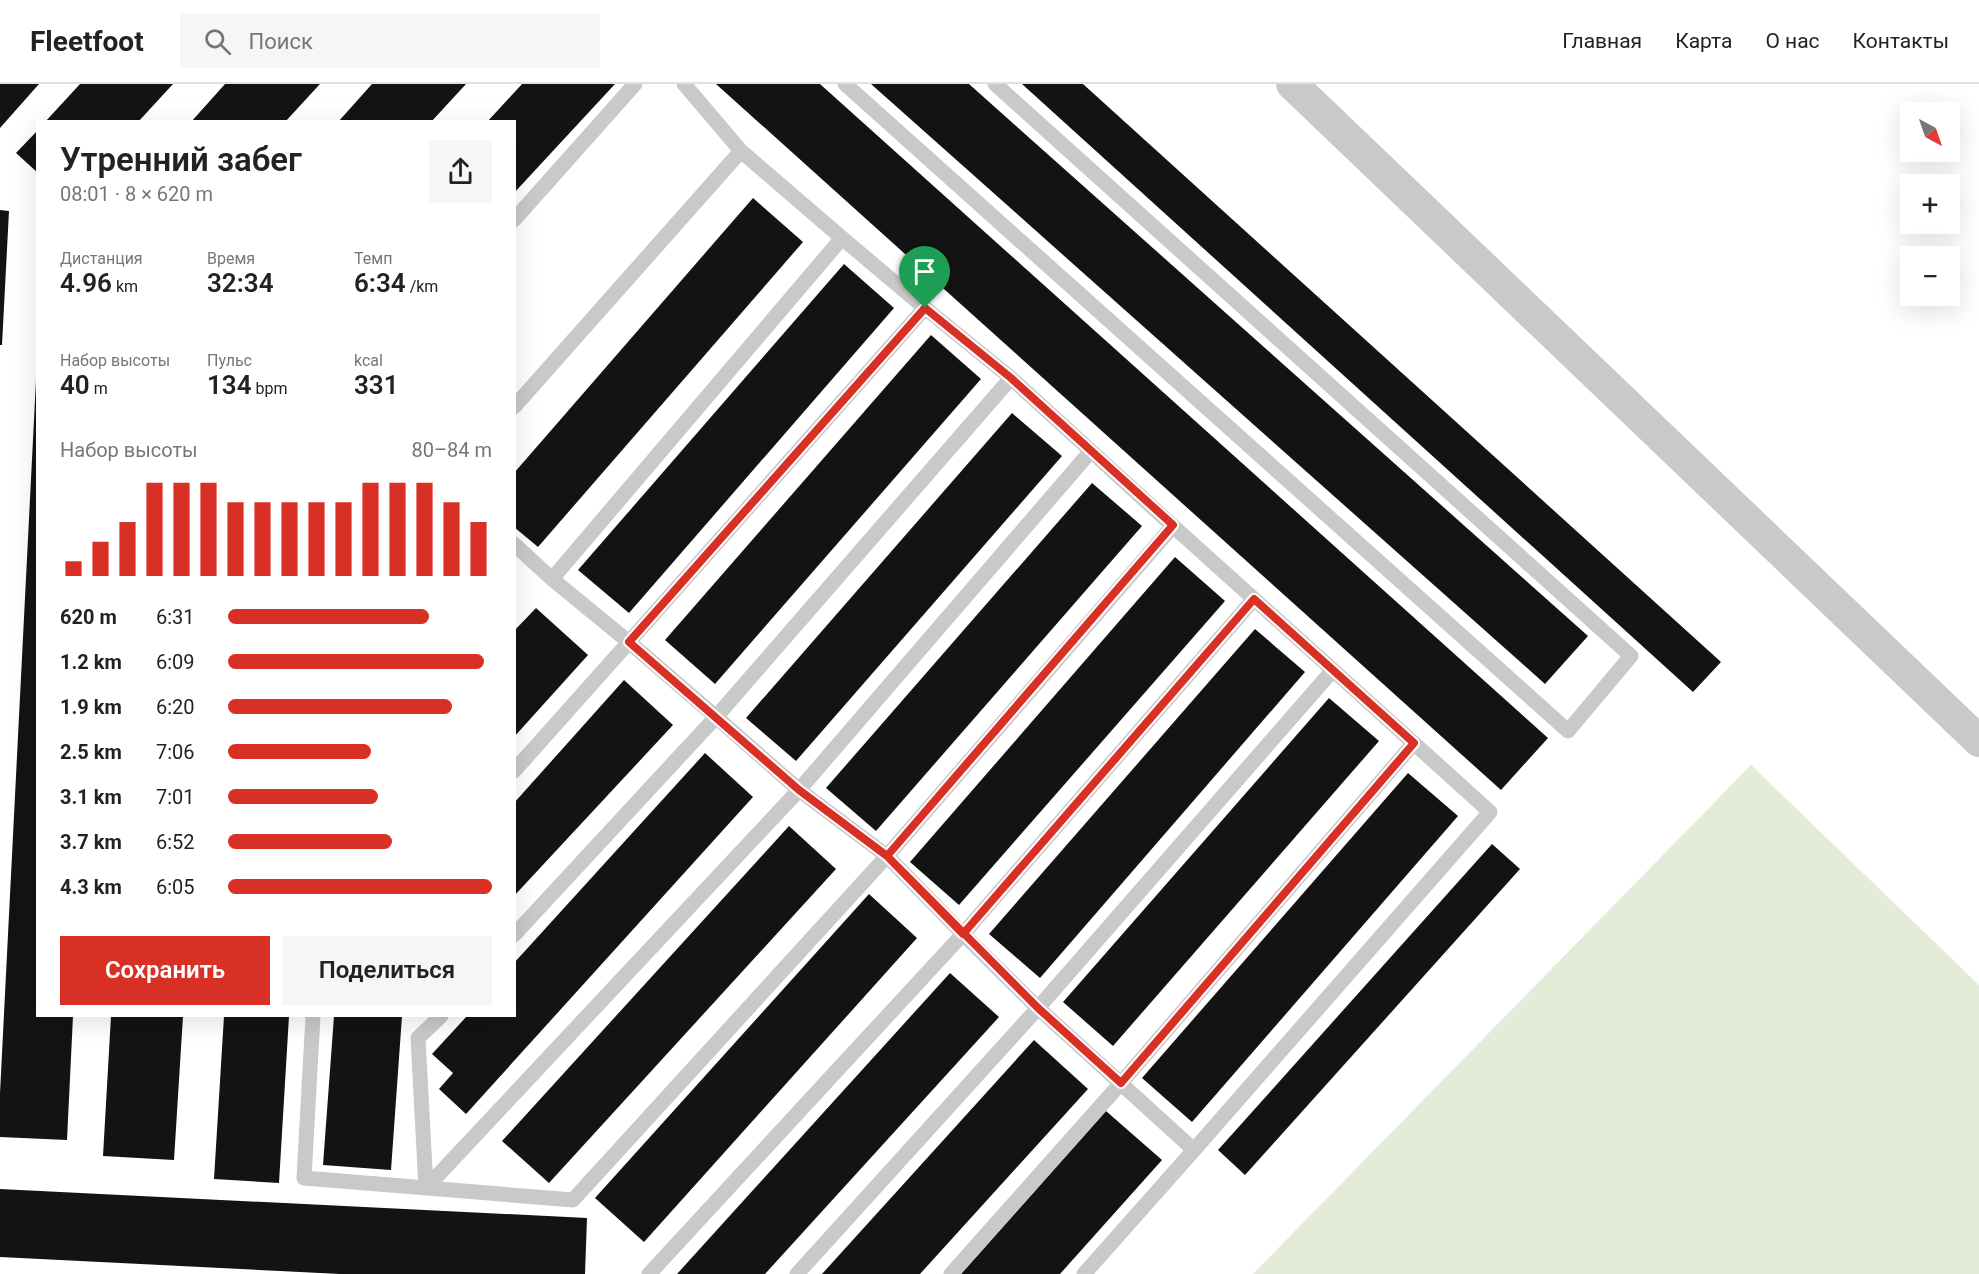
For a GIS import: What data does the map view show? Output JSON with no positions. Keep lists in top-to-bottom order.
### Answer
{
  "north": "bottom right",
  "page": {
    "header": "Fleetfoot",
    "search": "Поиск",
    "nav": [
      "Главная",
      "Карта",
      "О нас",
      "Контакты"
    ],
    "map_buttons": ["+", "−"],
    "heading": ["Утренний забег", "08:01 · 8 × 620 m"],
    "stats": [
      ["Дистанция", "4.96 km"],
      ["Время", "32:34"],
      ["Темп", "6:34 /km"],
      ["Набор высоты", "40 m"],
      ["Пульс", "134 bpm"],
      ["kcal", "331"]
    ],
    "chart": ["Набор высоты", "80–84 m"],
    "list": [
      {
        "name": "620 m",
        "note": "6:31"
      },
      {
        "name": "1.2 km",
        "note": "6:09"
      },
      {
        "name": "1.9 km",
        "note": "6:20"
      },
      {
        "name": "2.5 km",
        "note": "7:06"
      },
      {
        "name": "3.1 km",
        "note": "7:01"
      },
      {
        "name": "3.7 km",
        "note": "6:52"
      },
      {
        "name": "4.3 km",
        "note": "6:05"
      }
    ],
    "buttons": ["Сохранить", "Поделиться"]
  }
}
